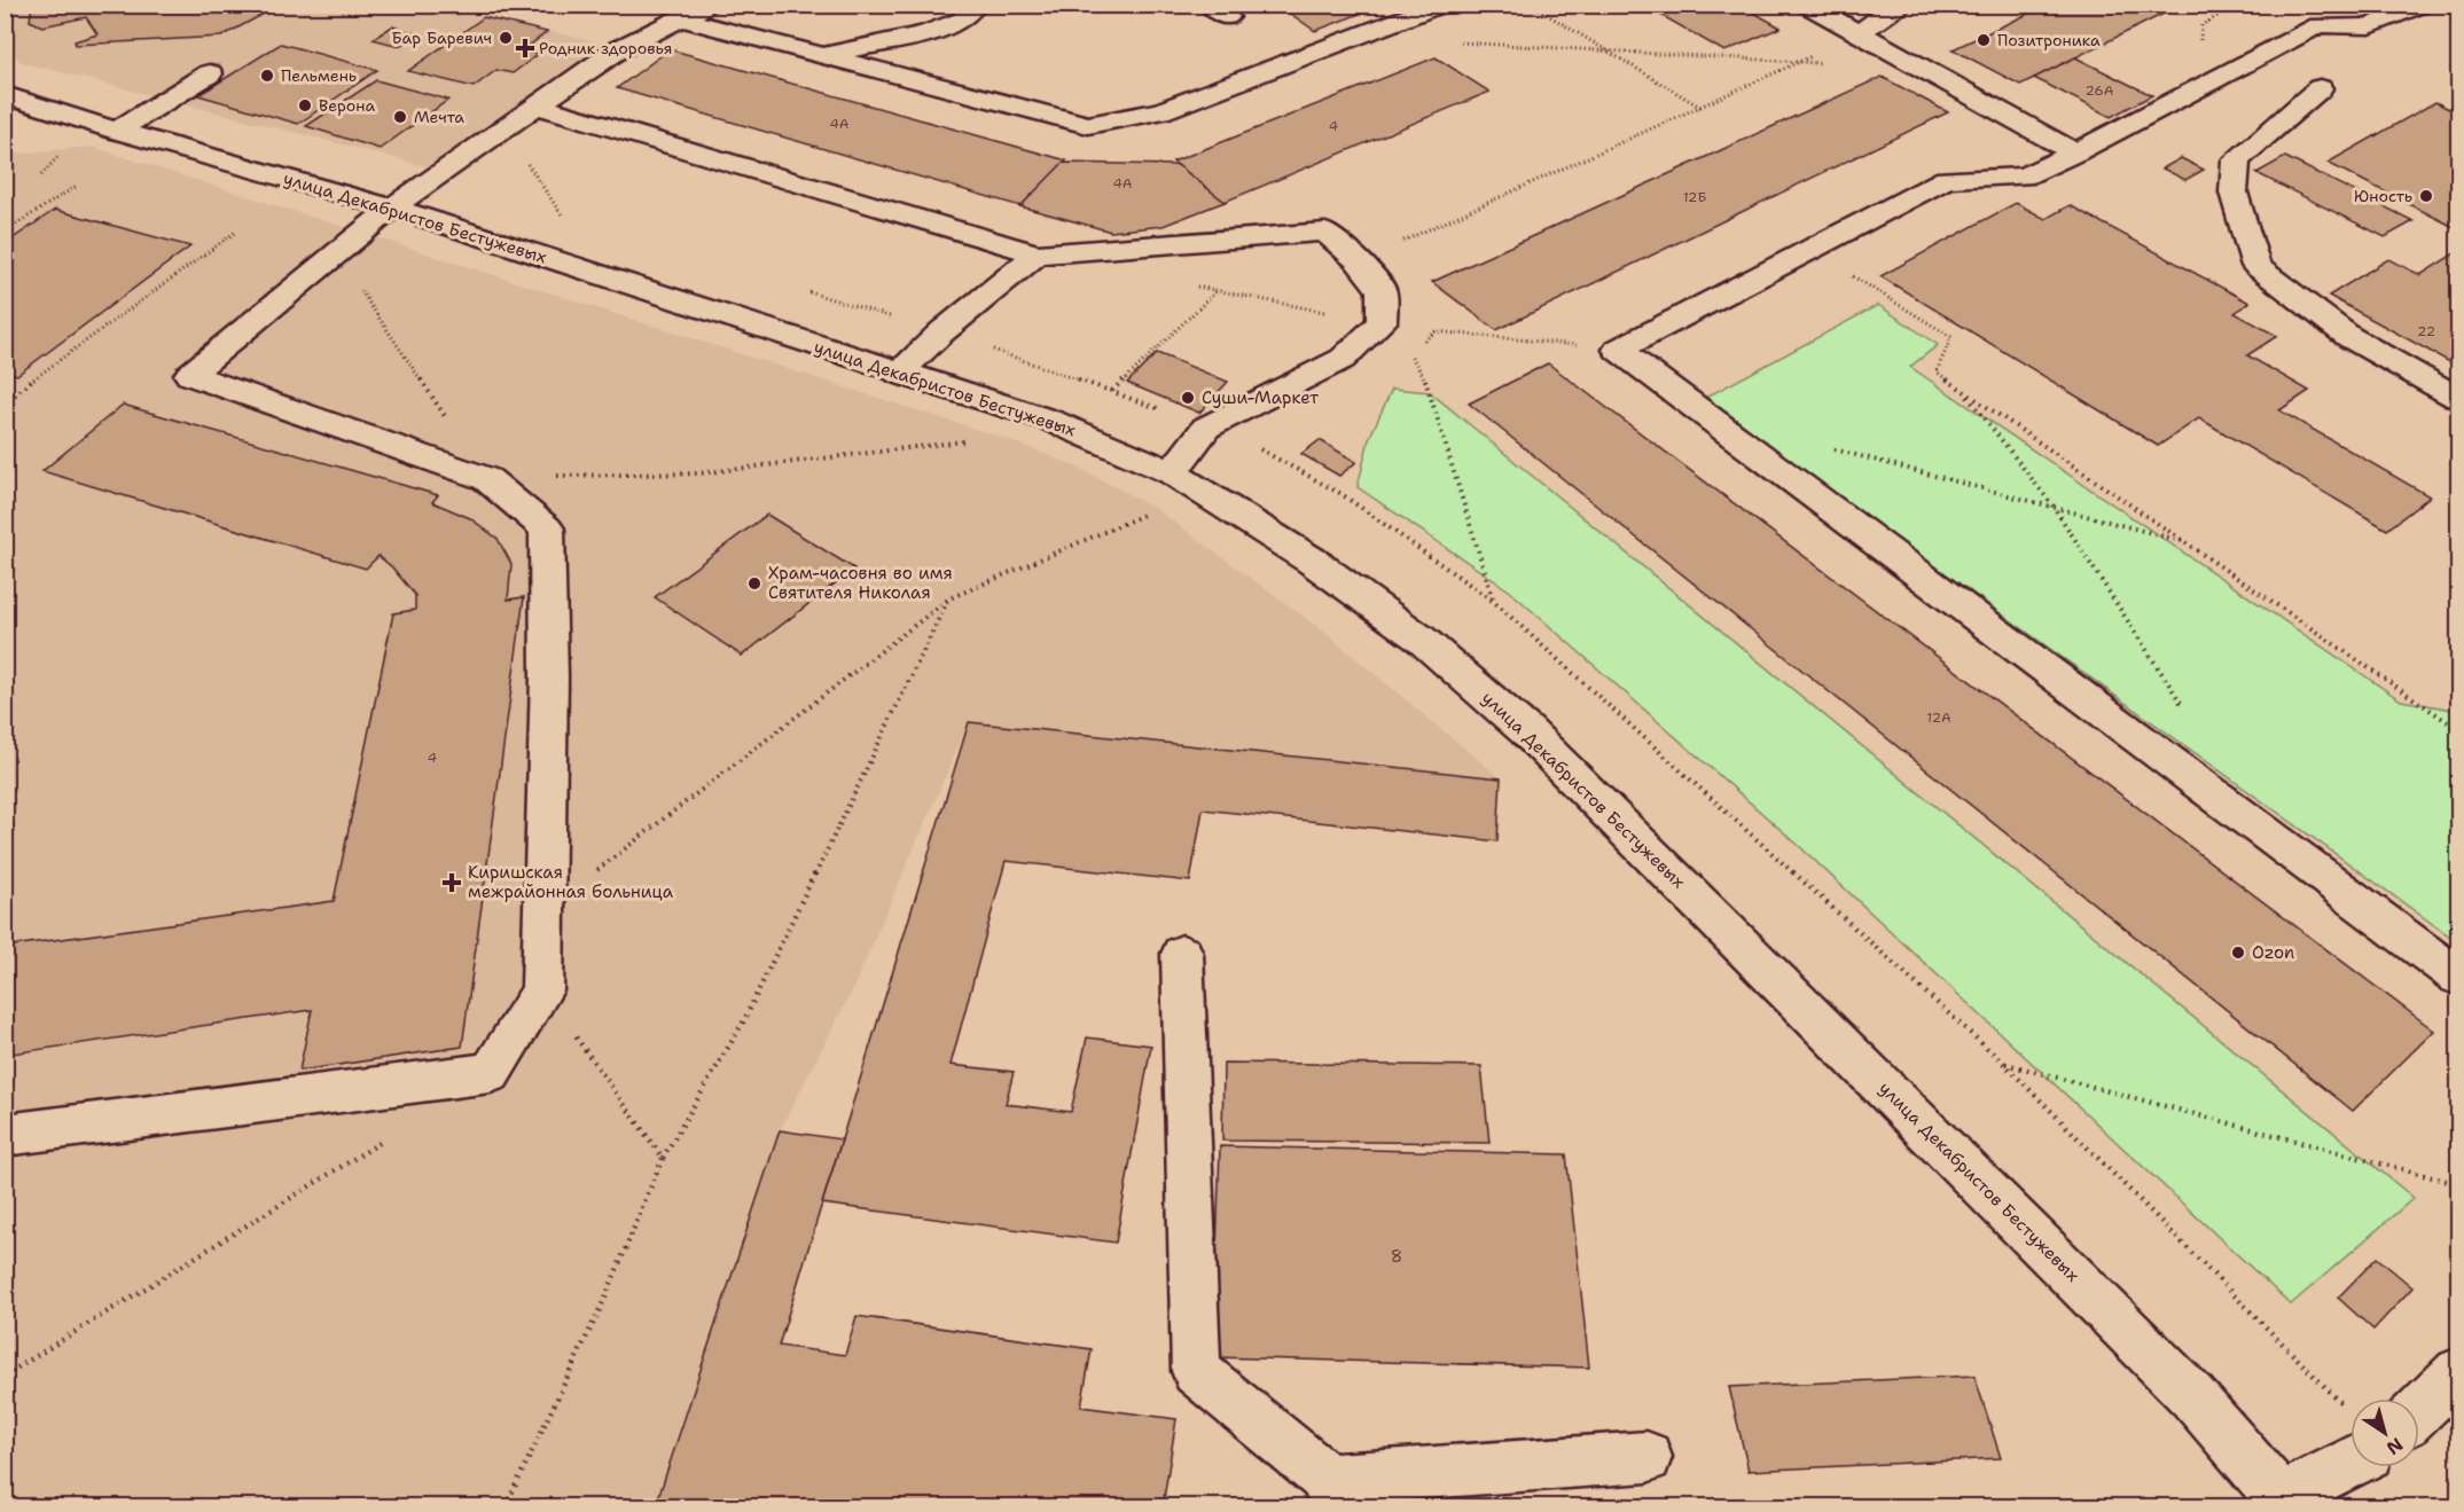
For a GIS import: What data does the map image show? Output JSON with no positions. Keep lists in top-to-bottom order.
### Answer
{
  "streets": {
    "street": ["улица Декабристов Бестужевых"]
  },
  "places": {
    "other": [
      "Бар Баревич",
      "Позитроника",
      "Пельмень",
      "Верона",
      "Мечта",
      "Юность",
      "Суши-Маркет",
      "Храм-часовня во имя Святителя Николая",
      "Ozon"
    ],
    "health": ["Родник здоровья", "Киришская межрайонная больница"]
  },
  "house_numbers": [
    "26А",
    "4А",
    "4",
    "4А",
    "12Б",
    "22",
    "12А",
    "4",
    "8"
  ],
  "north": "bottom right"
}
